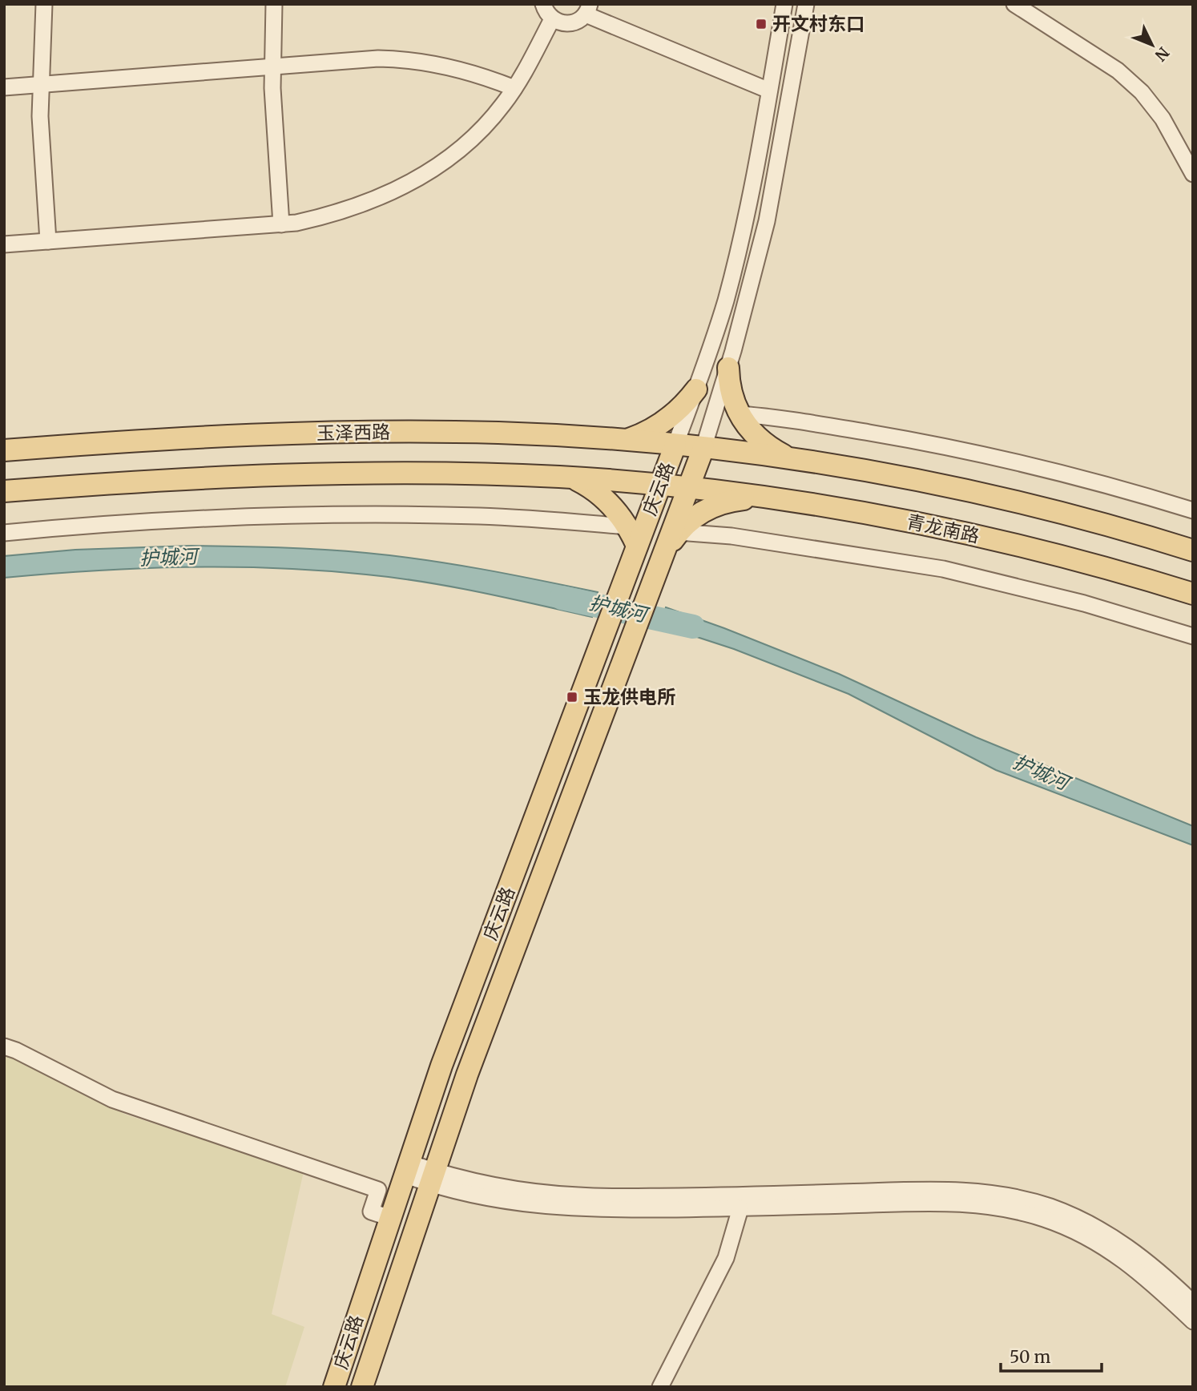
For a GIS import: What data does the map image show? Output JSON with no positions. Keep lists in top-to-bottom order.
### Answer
{
  "streets": {
    "main road": ["玉泽西路", "庆云路", "青龙南路"]
  },
  "crossings": [
    ["玉泽西路", "庆云路"],
    ["庆云路", "青龙南路"]
  ],
  "water": ["护城河"],
  "places": {
    "transit": ["开文村东口", "玉龙供电所"]
  },
  "scale_bar": "50 m",
  "north": "bottom right"
}
